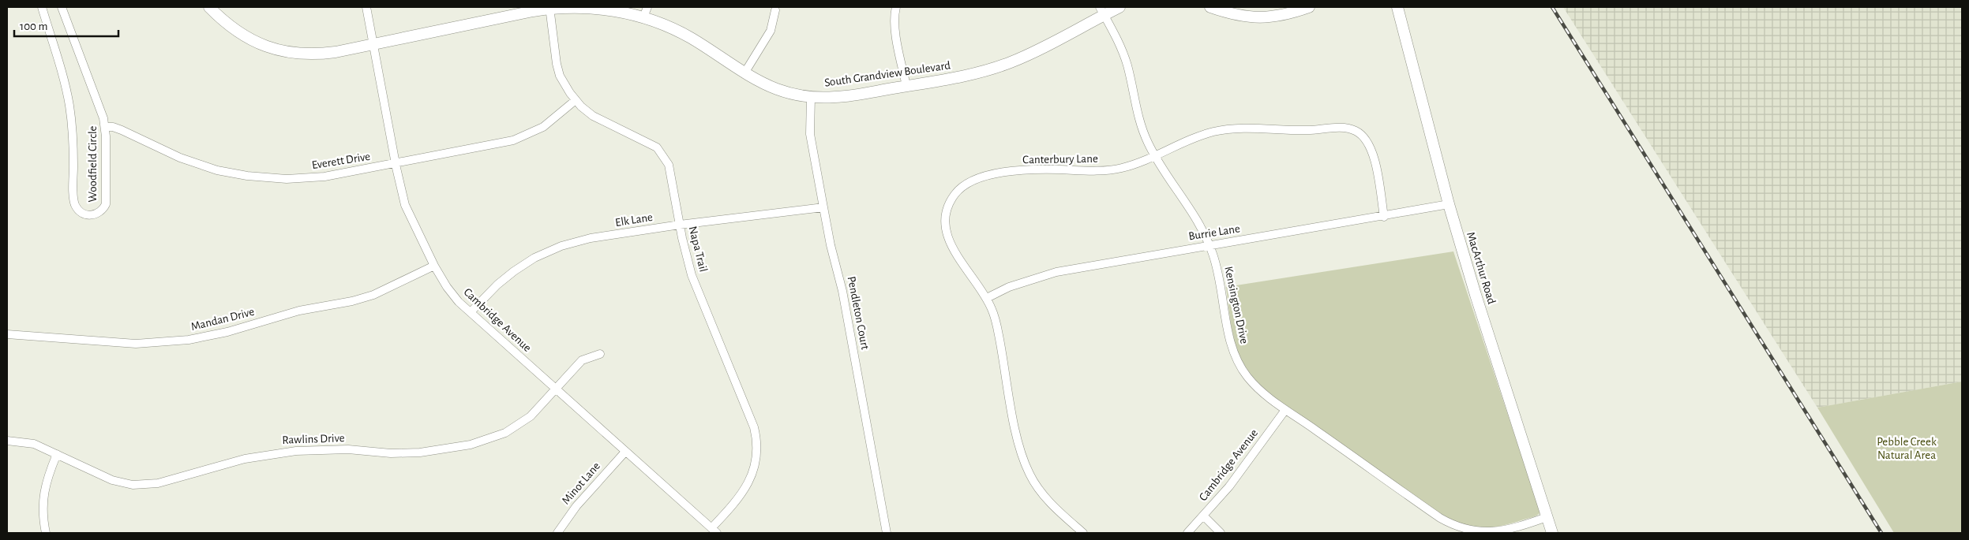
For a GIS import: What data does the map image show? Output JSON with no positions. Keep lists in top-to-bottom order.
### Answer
{
  "streets": {
    "street": [
      "South Grandview Boulevard",
      "Canterbury Lane",
      "Everett Drive",
      "Woodfield Circle",
      "Elk Lane",
      "Burrie Lane",
      "Napa Trail",
      "MacArthur Road",
      "Kensington Drive",
      "Pendleton Court",
      "Mandan Drive",
      "Cambridge Avenue",
      "Rawlins Drive",
      "Minot Lane"
    ]
  },
  "crossings": [
    ["South Grandview Boulevard", "Napa Trail"],
    ["South Grandview Boulevard", "Kensington Drive"],
    ["South Grandview Boulevard", "Pendleton Court"],
    ["South Grandview Boulevard", "Cambridge Avenue"],
    ["Canterbury Lane", "Burrie Lane"],
    ["Canterbury Lane", "Kensington Drive"],
    ["Everett Drive", "Woodfield Circle"],
    ["Everett Drive", "Napa Trail"],
    ["Everett Drive", "Cambridge Avenue"],
    ["Elk Lane", "Napa Trail"],
    ["Elk Lane", "Pendleton Court"],
    ["Elk Lane", "Cambridge Avenue"],
    ["Burrie Lane", "MacArthur Road"],
    ["Burrie Lane", "Kensington Drive"],
    ["Napa Trail", "Cambridge Avenue"],
    ["MacArthur Road", "Kensington Drive"],
    ["Kensington Drive", "Cambridge Avenue"],
    ["Mandan Drive", "Cambridge Avenue"],
    ["Cambridge Avenue", "Rawlins Drive"],
    ["Cambridge Avenue", "Minot Lane"]
  ],
  "parks": ["Pebble Creek Natural Area"],
  "scale_bar": "100 m"
}
